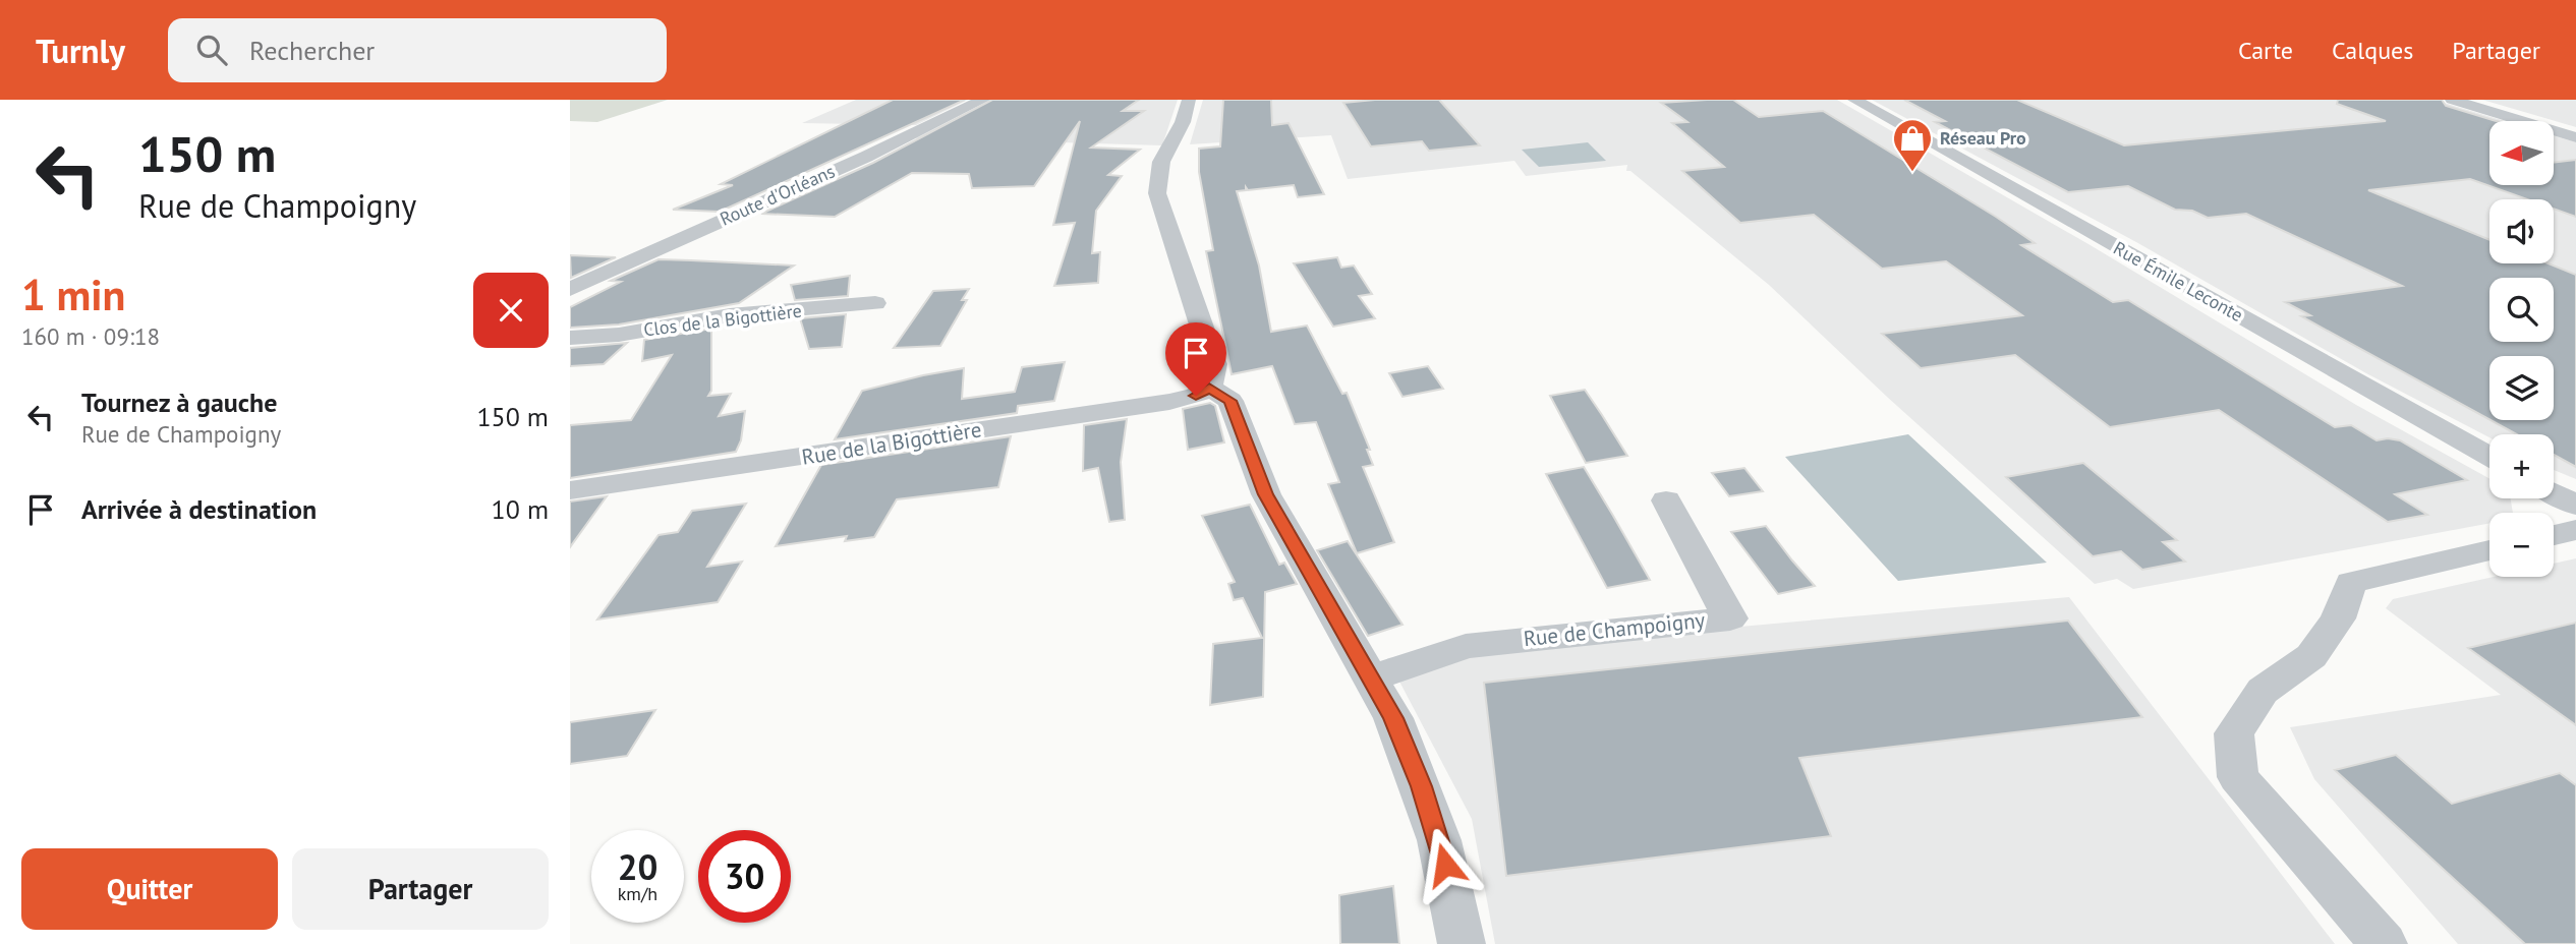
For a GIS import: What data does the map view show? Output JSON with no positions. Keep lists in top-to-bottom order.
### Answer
{
  "streets": {
    "street": [
      "Route d'Orléans",
      "Rue Émile Leconte",
      "Clos de la Bigottière",
      "Rue de la Bigottière",
      "Rue de Champoigny"
    ]
  },
  "places": {
    "shop": ["Réseau Pro"]
  },
  "north": "left",
  "page": {
    "header": "Turnly",
    "search": "Rechercher",
    "nav": ["Carte", "Calques", "Partager"],
    "turn": ["150 m", "Rue de Champoigny"],
    "map_buttons": ["+", "−"],
    "heading": ["1 min", "160 m · 09:18"],
    "list": [
      {
        "name": "Tournez à gauche",
        "note": "Rue de Champoigny",
        "value": "150 m"
      },
      {
        "name": "Arrivée à destination",
        "value": "10 m"
      }
    ],
    "speed": "20 km/h",
    "limit": "30",
    "buttons": ["Quitter", "Partager"]
  }
}
